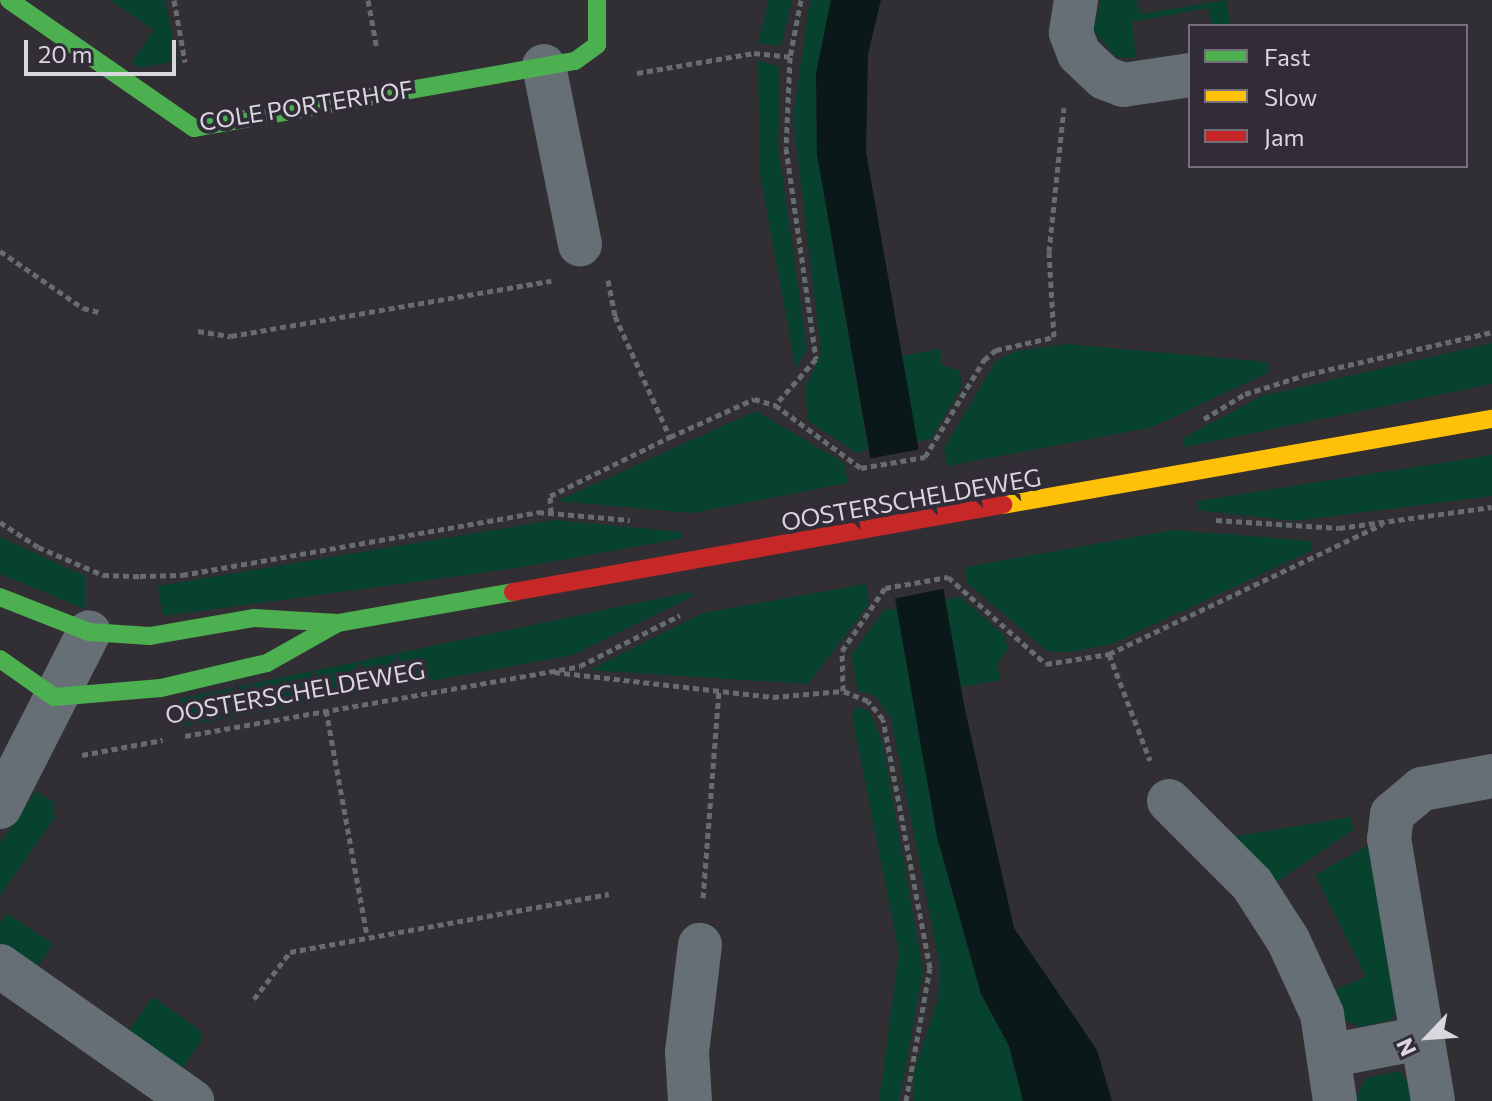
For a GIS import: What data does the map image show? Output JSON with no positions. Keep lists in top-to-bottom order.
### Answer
{
  "streets": {
    "street": ["COLE PORTERHOF", "OOSTERSCHELDEWEG"]
  },
  "legend": ["Fast", "Slow", "Jam"],
  "scale_bar": "20 m",
  "north": "bottom left"
}
